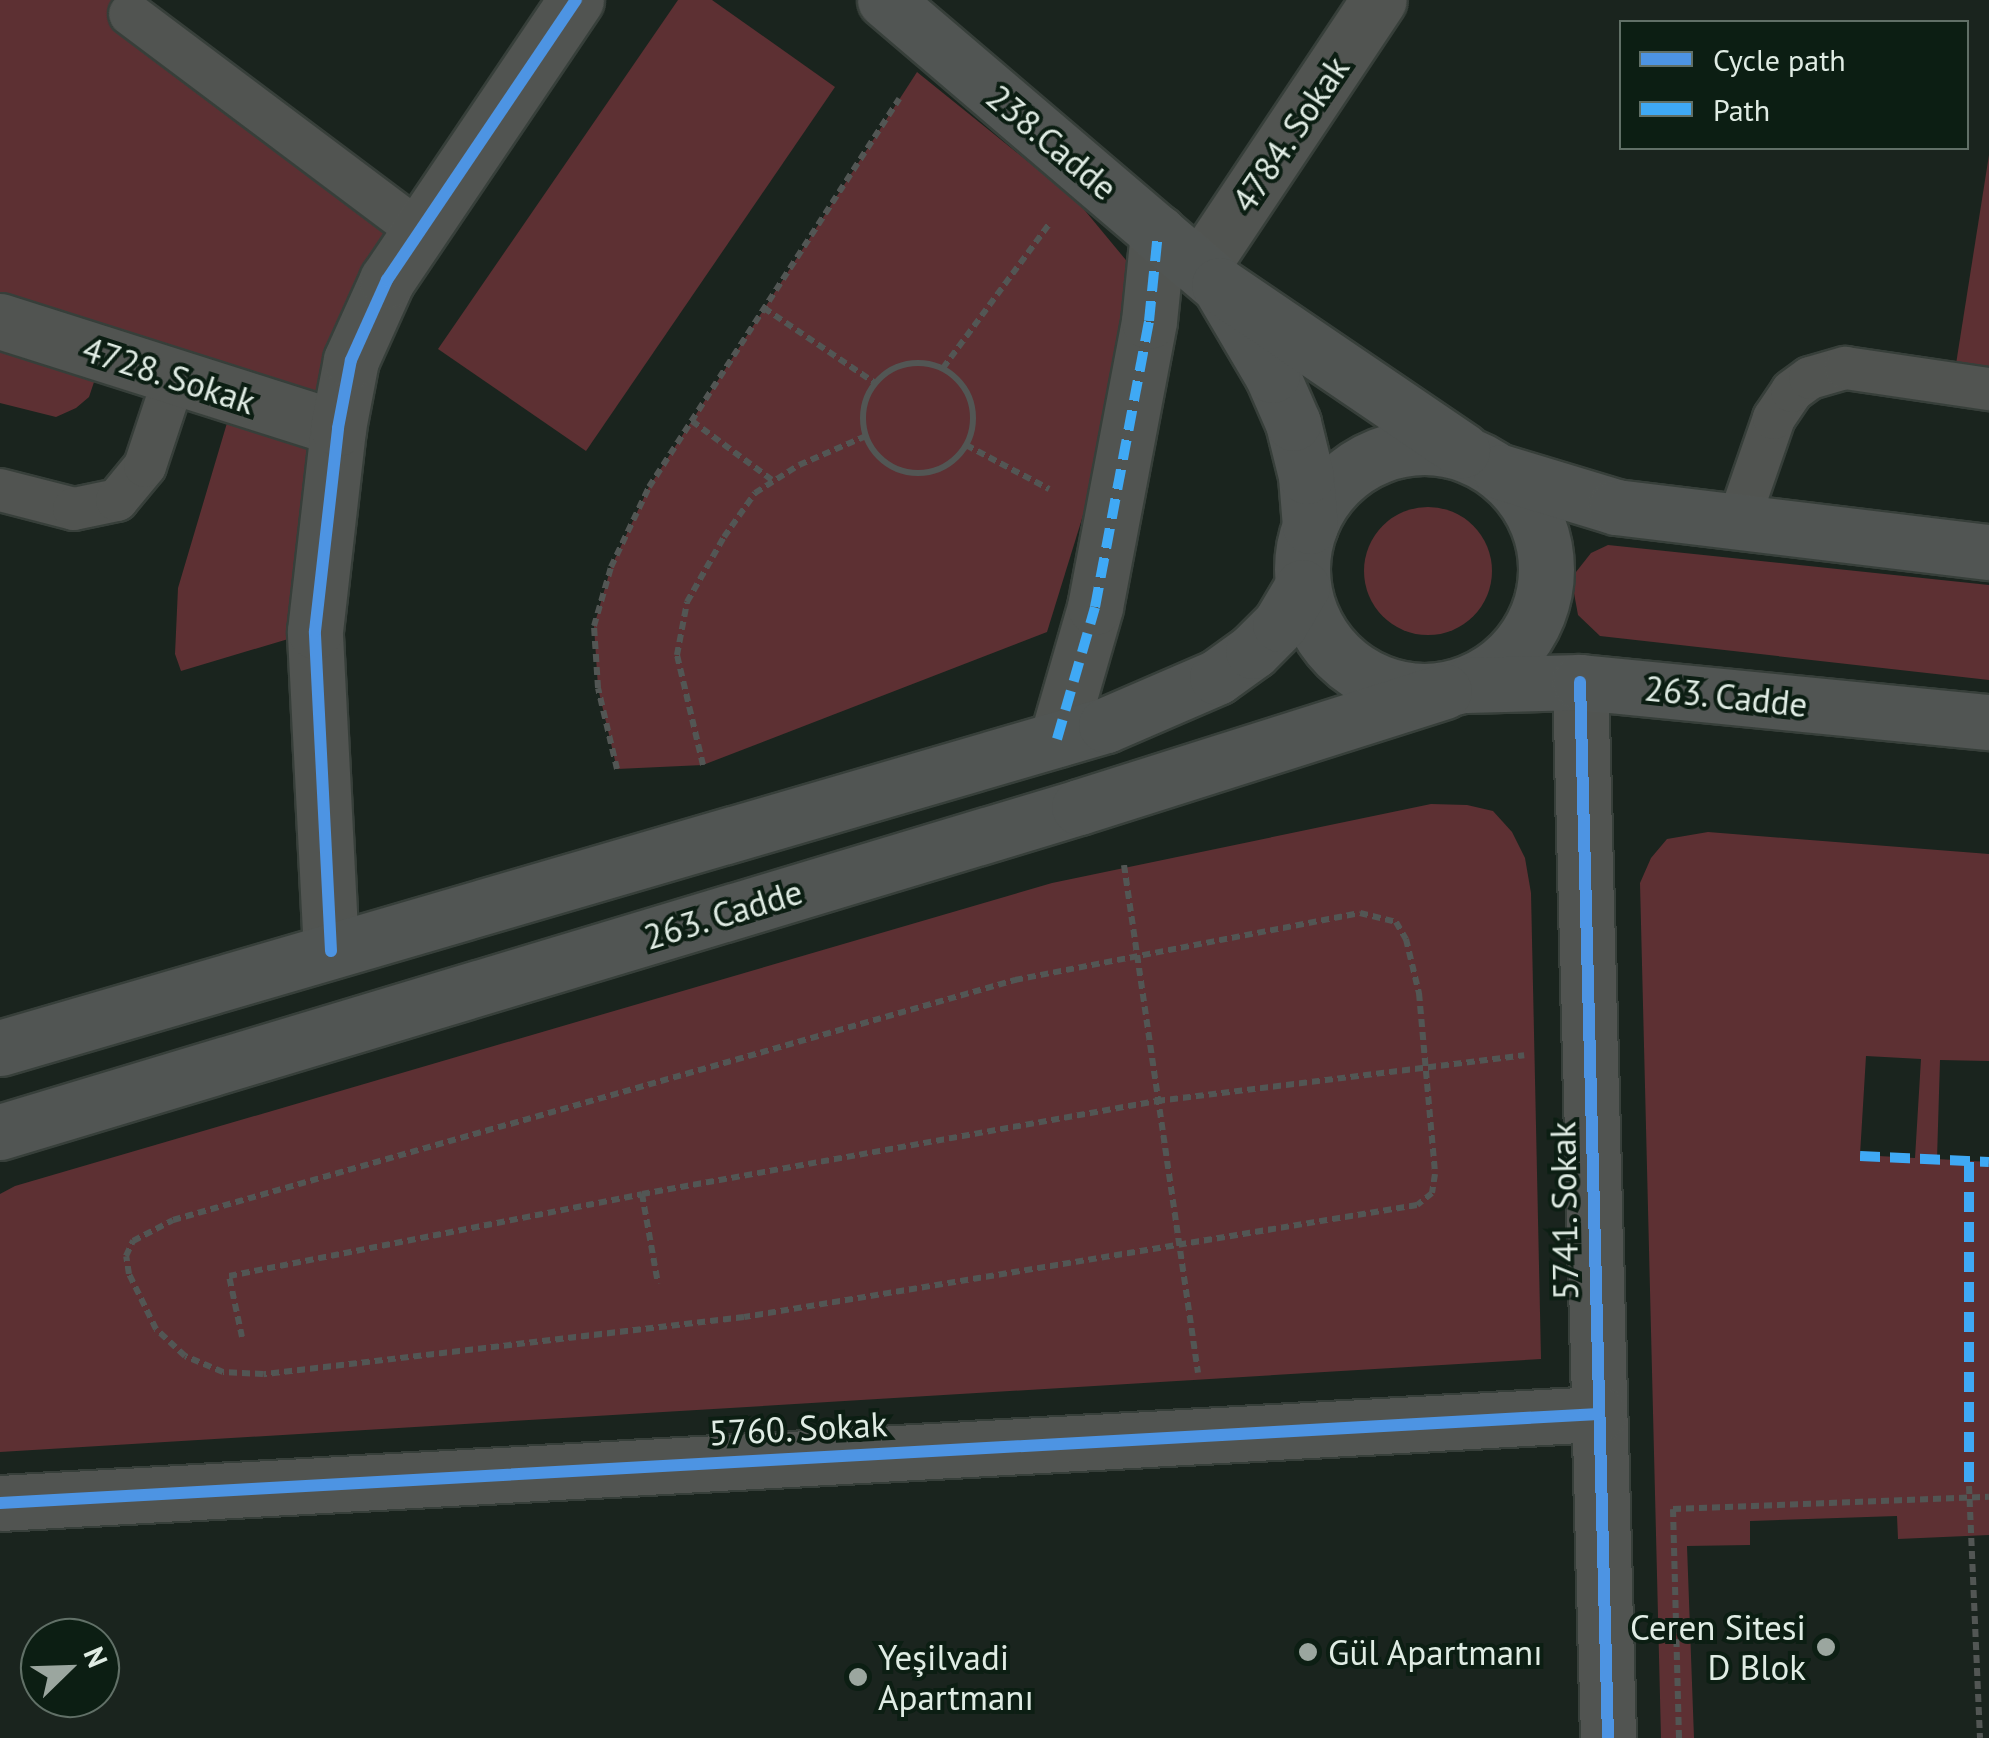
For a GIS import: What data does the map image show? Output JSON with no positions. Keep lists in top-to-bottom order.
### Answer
{
  "streets": {
    "main road": ["238.Cadde", "263. Cadde"],
    "street": [
      "4784. Sokak",
      "4728. Sokak",
      "5741. Sokak",
      "5760. Sokak"
    ]
  },
  "crossings": [
    ["4784. Sokak", "238.Cadde"],
    ["263. Cadde", "5741. Sokak"],
    ["5741. Sokak", "5760. Sokak"]
  ],
  "places": ["Ceren Sitesi D Blok", "Gül Apartmanı", "Yeşilvadi Apartmanı"],
  "legend": ["Cycle path", "Path"],
  "north": "top right"
}
